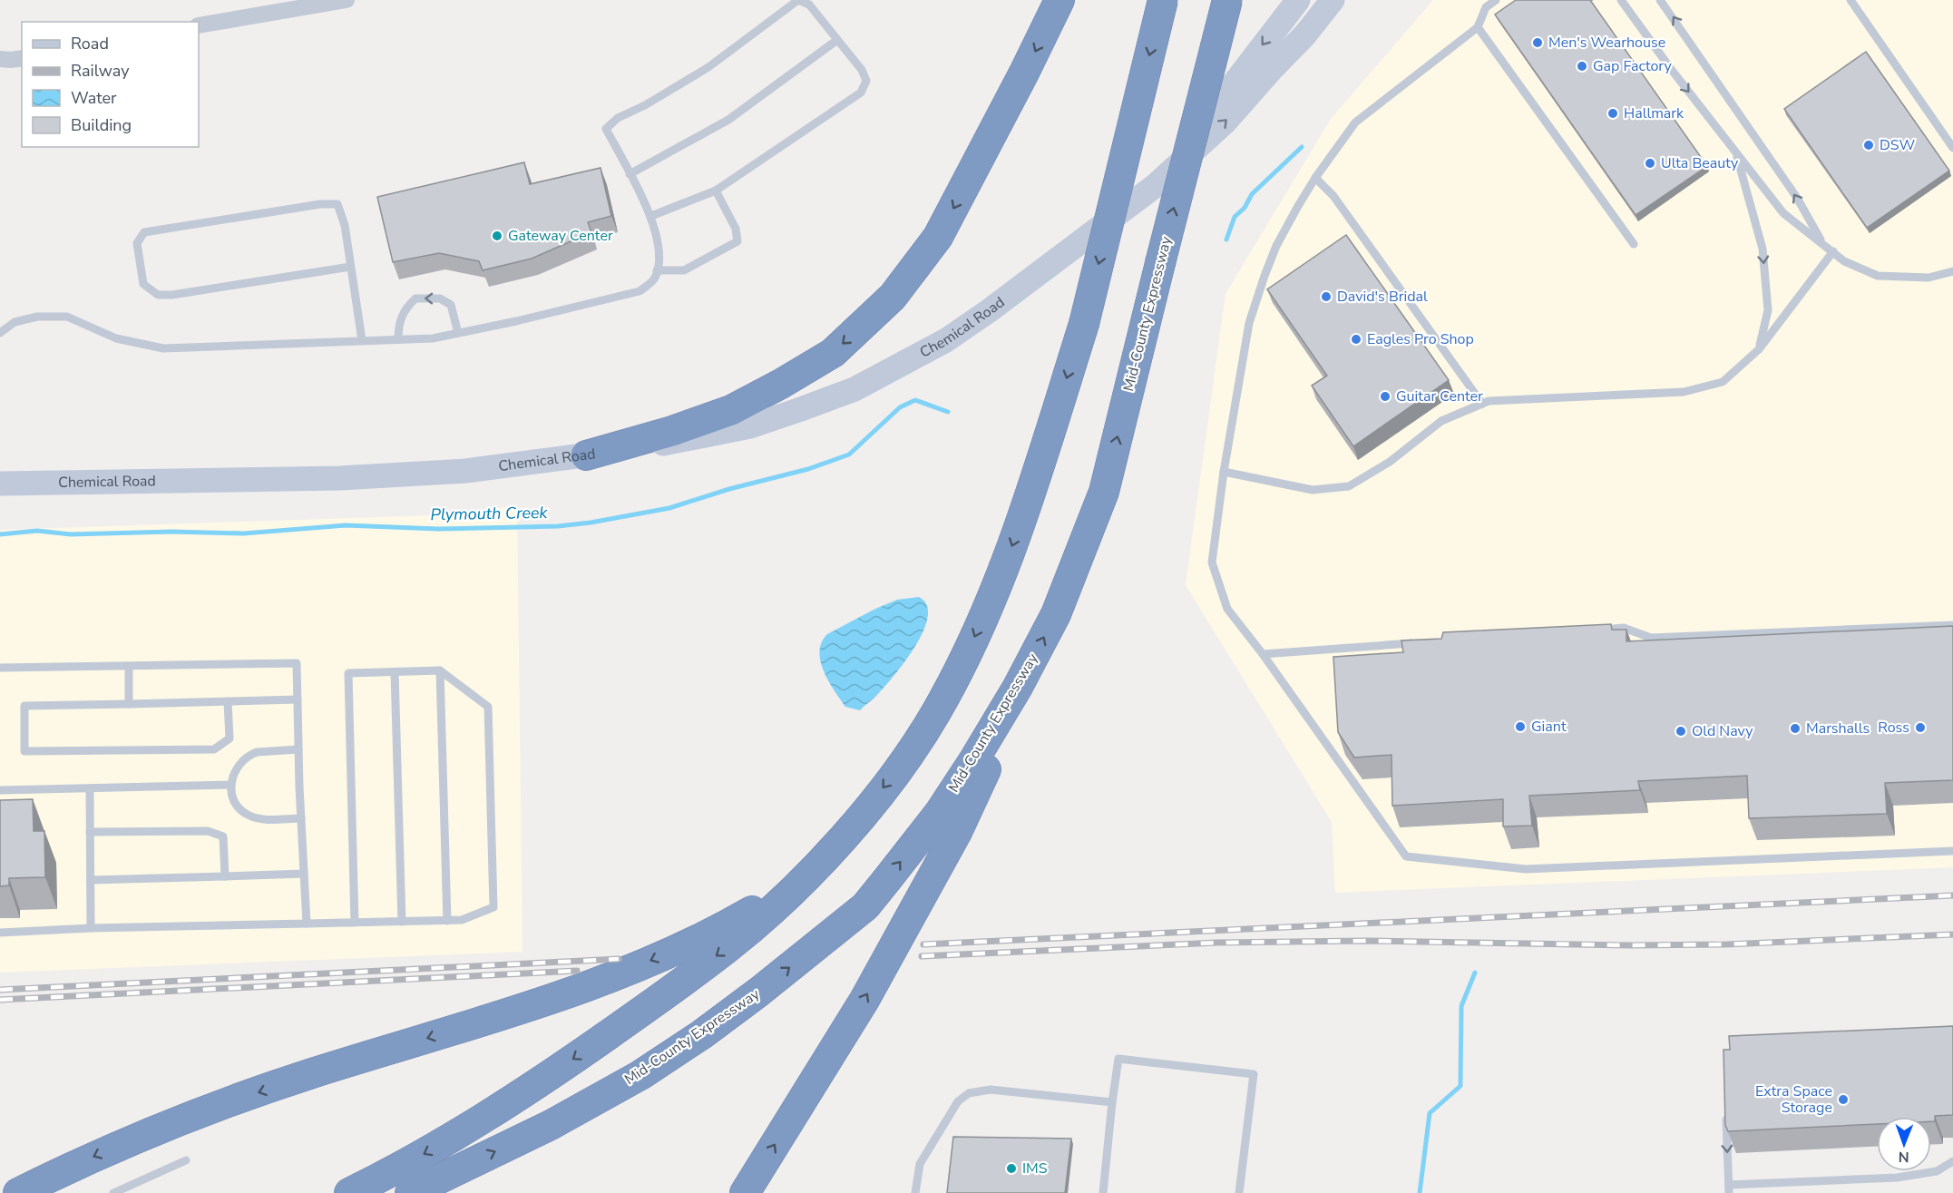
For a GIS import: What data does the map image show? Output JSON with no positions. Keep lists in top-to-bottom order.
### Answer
{
  "streets": {
    "highway": ["Mid-County Expressway"],
    "main road": ["Chemical Road"]
  },
  "water": ["Plymouth Creek"],
  "places": [
    "Men's Wearhouse",
    "Gap Factory",
    "Hallmark",
    "DSW",
    "Ulta Beauty",
    "Gateway Center",
    "David's Bridal",
    "Eagles Pro Shop",
    "Guitar Center",
    "Giant",
    "Ross",
    "Marshalls",
    "Old Navy",
    "Extra Space Storage",
    "IMS"
  ],
  "legend": [
    "Road",
    "Railway",
    "Water",
    "Building"
  ],
  "north": "bottom"
}
